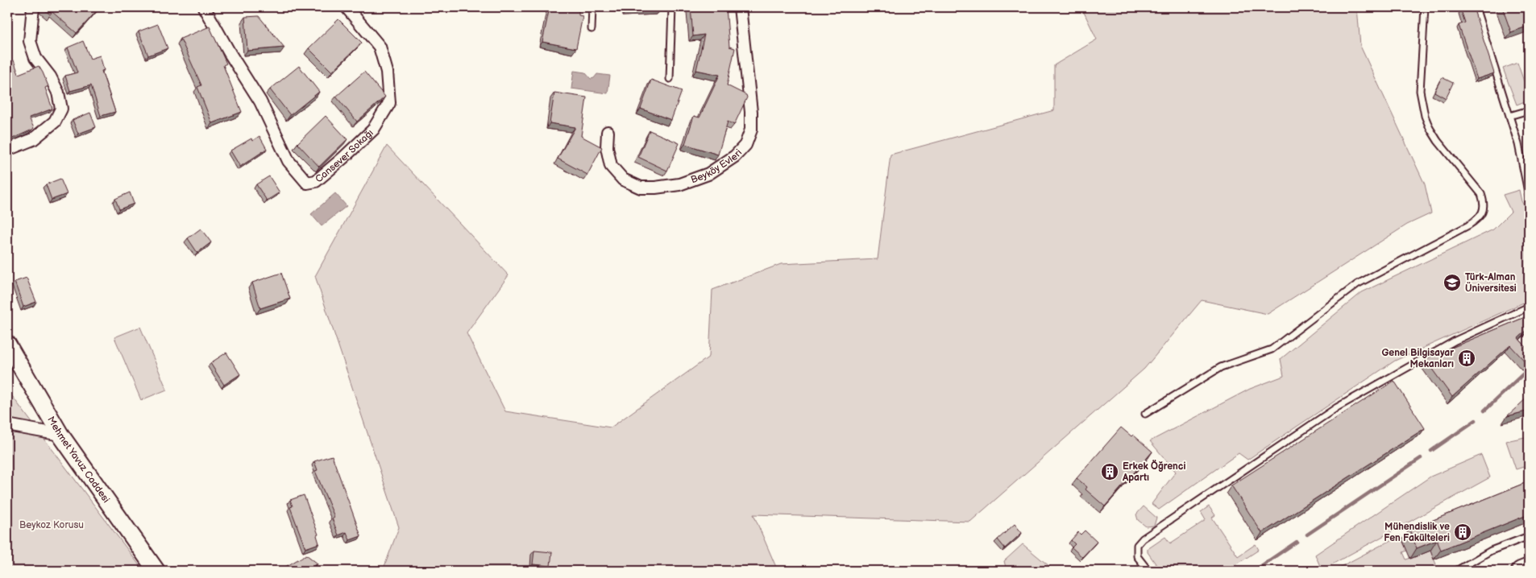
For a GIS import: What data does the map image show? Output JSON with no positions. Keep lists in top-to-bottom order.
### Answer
{
  "streets": {
    "street": ["Cansever Sokağı", "Beyköy Evleri", "Mehmet Yavuz Caddesi"]
  },
  "parks": ["Beykoz Korusu"],
  "places": {
    "school or university": ["Türk-Alman Üniversitesi"],
    "building": ["Genel Bilgisayar Mekanları", "Erkek Öğrenci Apartı", "Mühendislik ve Fen Fakülteleri"]
  }
}
